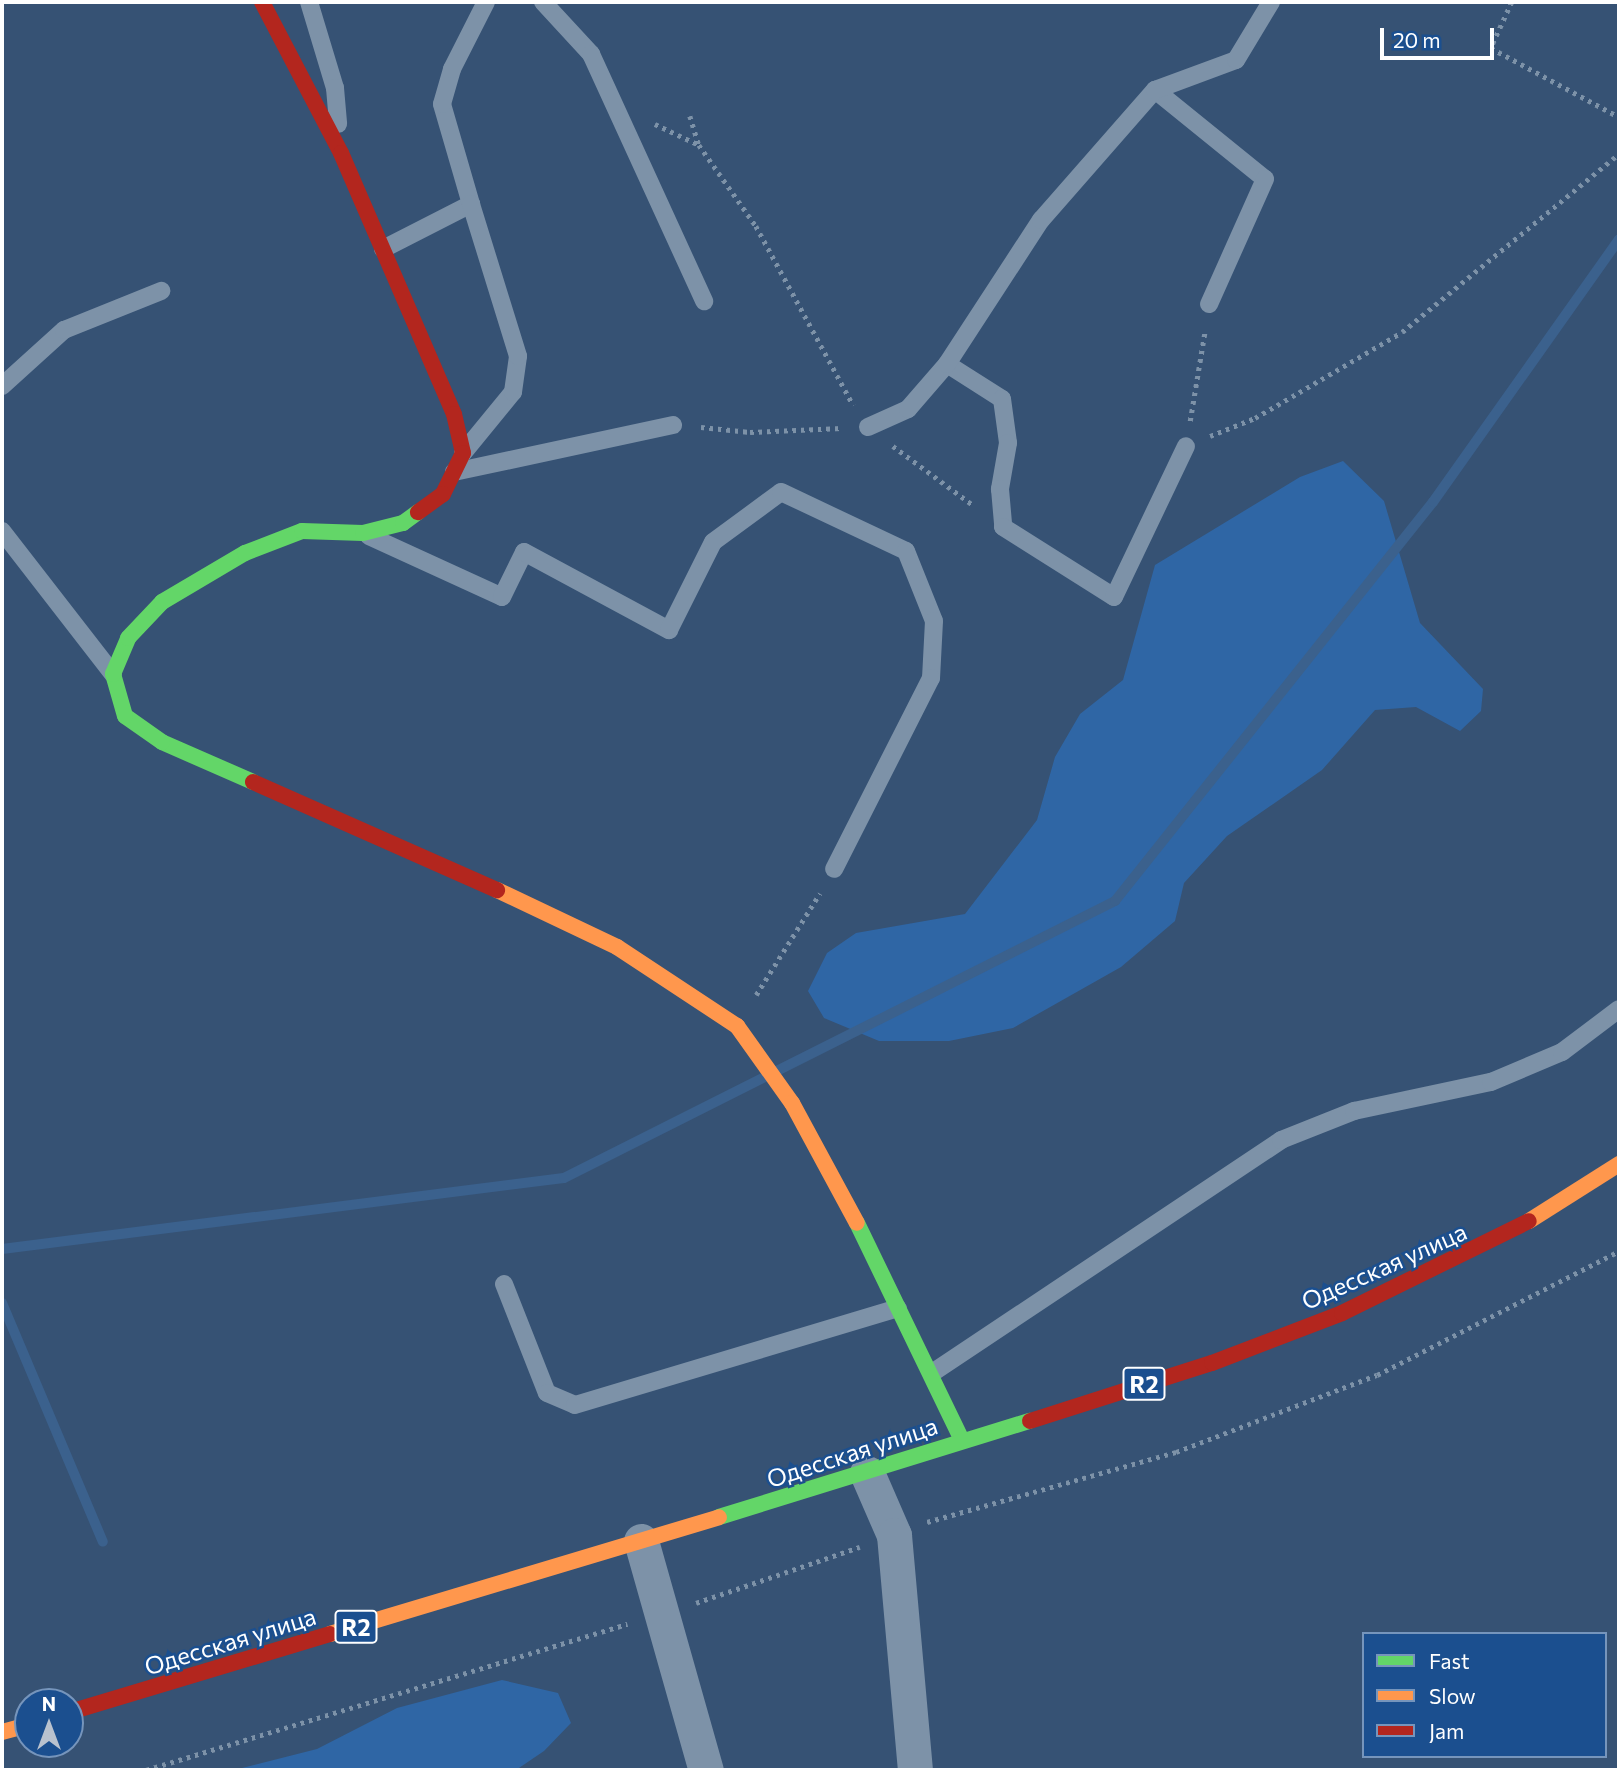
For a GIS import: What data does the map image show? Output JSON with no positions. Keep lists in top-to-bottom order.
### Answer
{
  "streets": {
    "street": ["Одесская улица", "R2"]
  },
  "legend": ["Fast", "Slow", "Jam"],
  "scale_bar": "20 m",
  "north": "top"
}
